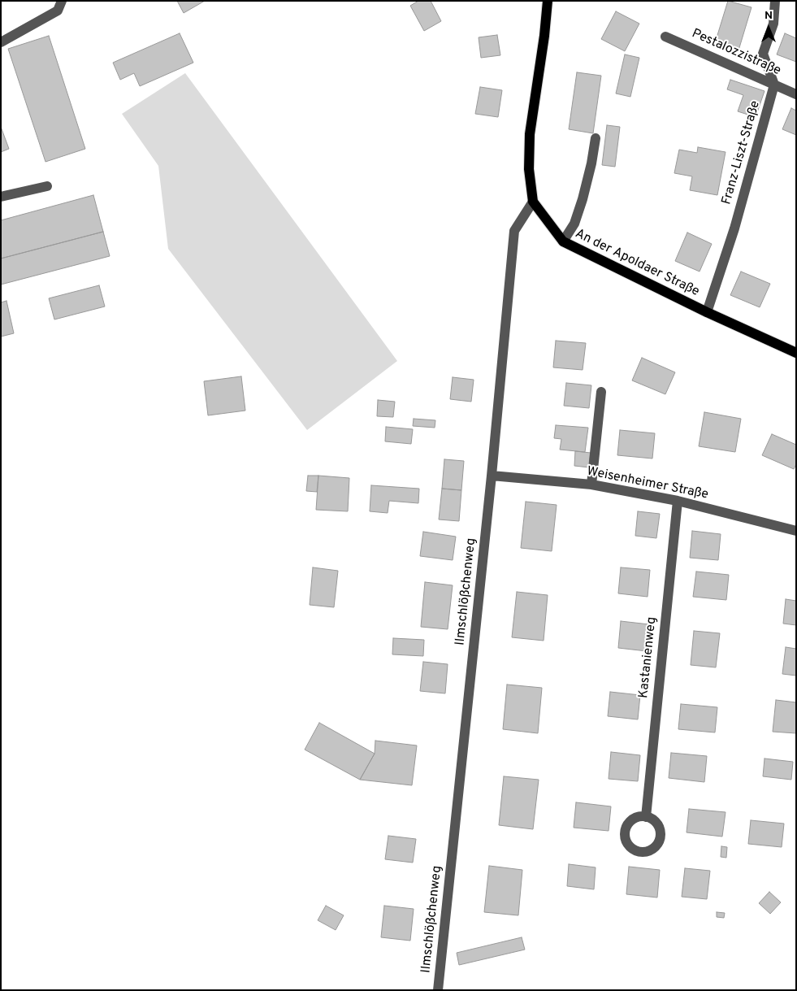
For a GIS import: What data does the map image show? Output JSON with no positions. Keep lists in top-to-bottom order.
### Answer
{
  "streets": {
    "main road": ["An der Apoldaer Straße"],
    "street": [
      "Pestalozzistraße",
      "Franz-Liszt-Straße",
      "Weisenheimer Straße",
      "Ilmschlößchenweg",
      "Kastanienweg"
    ]
  },
  "crossings": [
    ["Pestalozzistraße", "Franz-Liszt-Straße"],
    ["Franz-Liszt-Straße", "An der Apoldaer Straße"],
    ["An der Apoldaer Straße", "Ilmschlößchenweg"],
    ["Weisenheimer Straße", "Ilmschlößchenweg"],
    ["Weisenheimer Straße", "Kastanienweg"]
  ],
  "north": "top"
}
